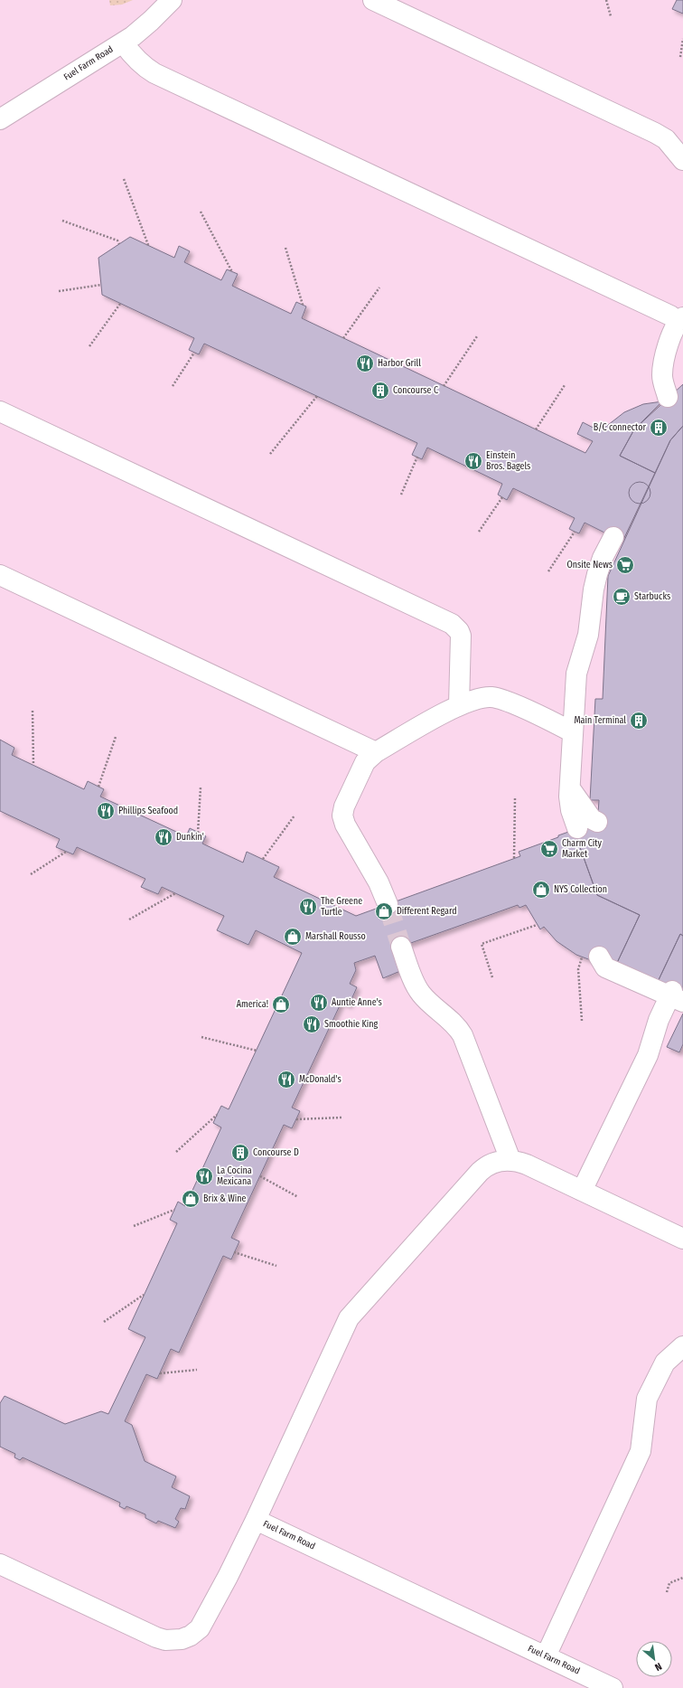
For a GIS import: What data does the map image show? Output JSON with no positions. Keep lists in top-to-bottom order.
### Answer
{
  "streets": {
    "lane": ["Fuel Farm Road"]
  },
  "places": {
    "restaurant": [
      "Harbor Grill",
      "Einstein Bros. Bagels",
      "Phillips Seafood",
      "Dunkin'",
      "The Greene Turtle",
      "Auntie Anne's",
      "Smoothie King",
      "McDonald's",
      "La Cocina Mexicana"
    ],
    "building": [
      "Concourse C",
      "B/C connector",
      "Main Terminal",
      "Concourse D"
    ],
    "supermarket": ["Onsite News", "Charm City Market"],
    "cafe": ["Starbucks"],
    "shop": [
      "NYS Collection",
      "Different Regard",
      "Marshall Rousso",
      "America!",
      "Brix & Wine"
    ]
  },
  "north": "bottom right"
}
